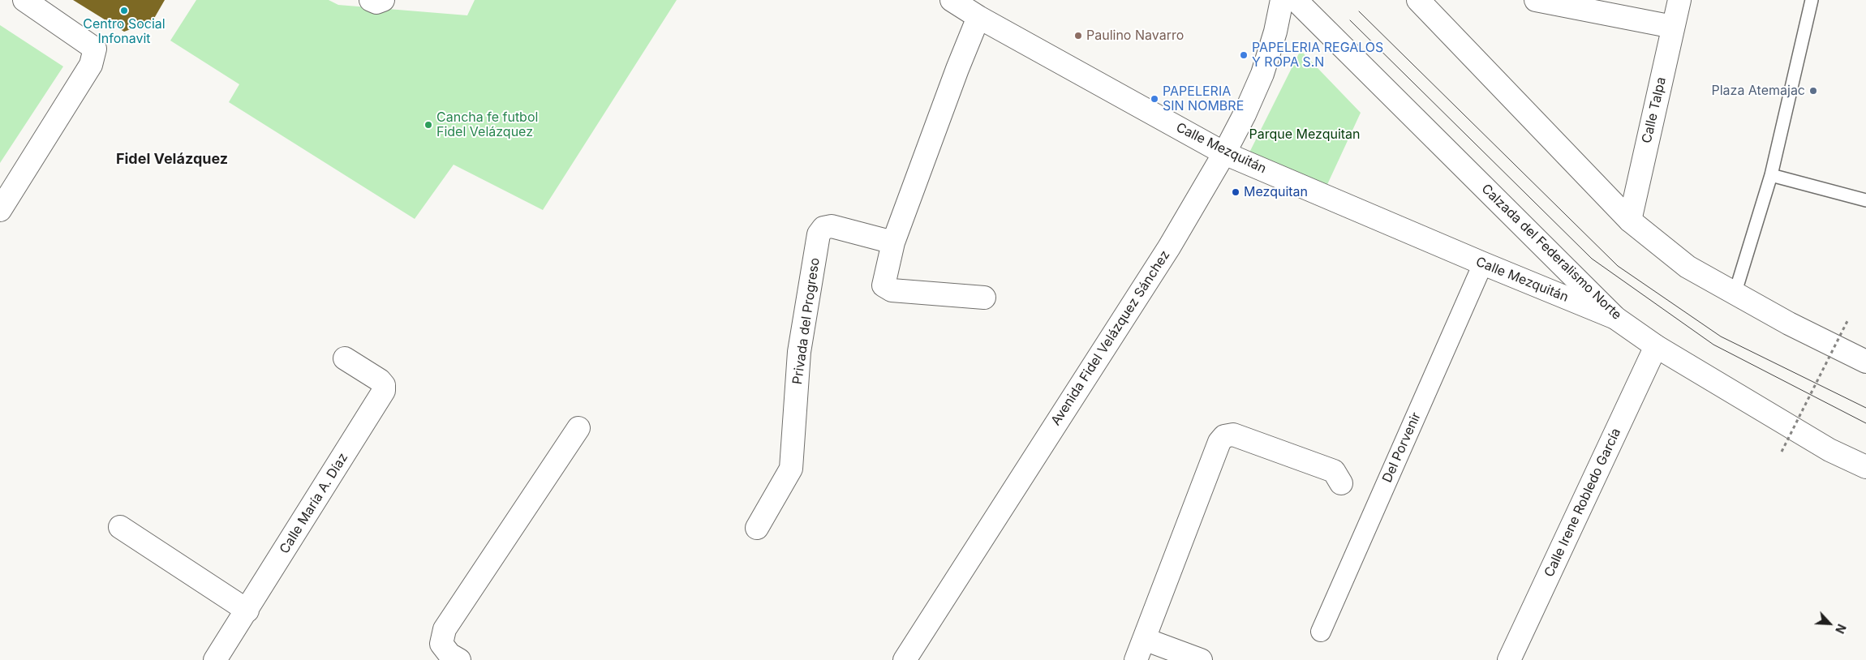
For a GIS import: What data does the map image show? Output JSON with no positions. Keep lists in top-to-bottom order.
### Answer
{
  "streets": {
    "street": [
      "Calle Talpa",
      "Calle Mezquitán",
      "Calzada del Federalismo Norte",
      "Privada del Progreso",
      "Avenida Fidel Velázquez Sánchez",
      "Del Porvenir",
      "Calle Irene Robledo García",
      "Calle María A. Díaz"
    ]
  },
  "crossings": [
    ["Calle Mezquitán", "Calzada del Federalismo Norte"],
    ["Calle Mezquitán", "Avenida Fidel Velázquez Sánchez"],
    ["Calle Mezquitán", "Del Porvenir"],
    ["Calzada del Federalismo Norte", "Calle Irene Robledo García"]
  ],
  "districts": ["Fidel Velázquez"],
  "parks": ["Parque Mezquitan"],
  "places": [
    "Centro Social Infonavit",
    "Paulino Navarro",
    "PAPELERIA REGALOS Y ROPA S.N",
    "Plaza Atemajac",
    "PAPELERIA SIN NOMBRE",
    "Cancha fe futbol Fidel Velázquez",
    "Mezquitan"
  ],
  "north": "bottom right"
}
